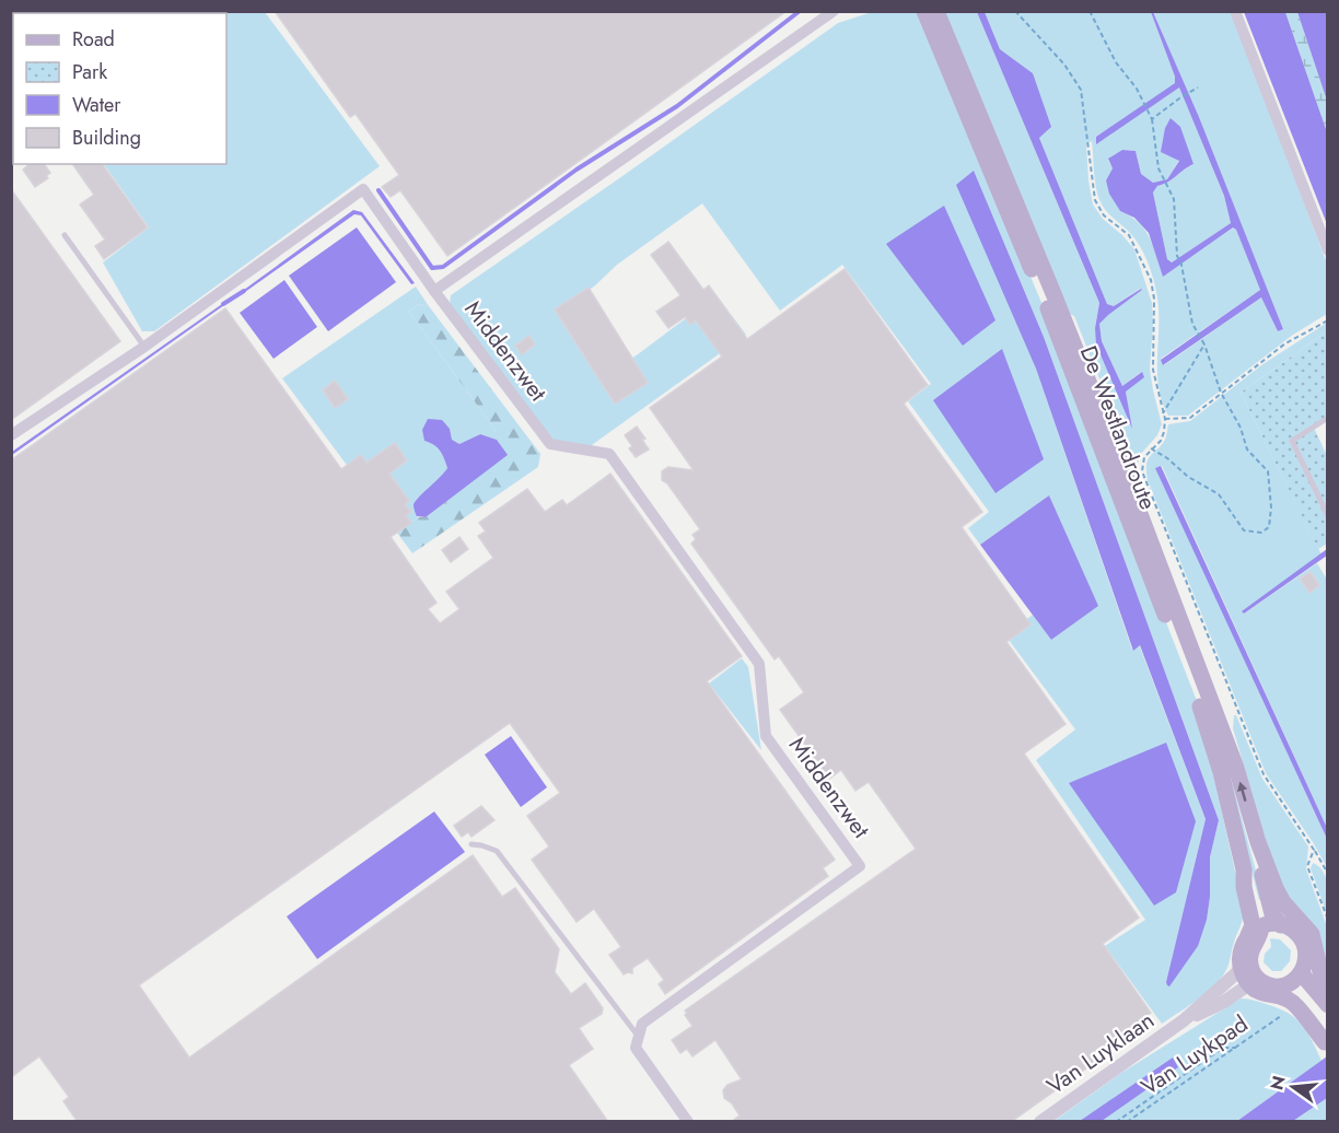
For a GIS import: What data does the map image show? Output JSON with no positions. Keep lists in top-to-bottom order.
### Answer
{
  "streets": {
    "main road": ["De Westlandroute"],
    "street": ["Middenzwet", "Van Luyklaan"],
    "path": ["Van Luykpad"]
  },
  "legend": [
    "Road",
    "Park",
    "Water",
    "Building"
  ],
  "north": "left"
}
